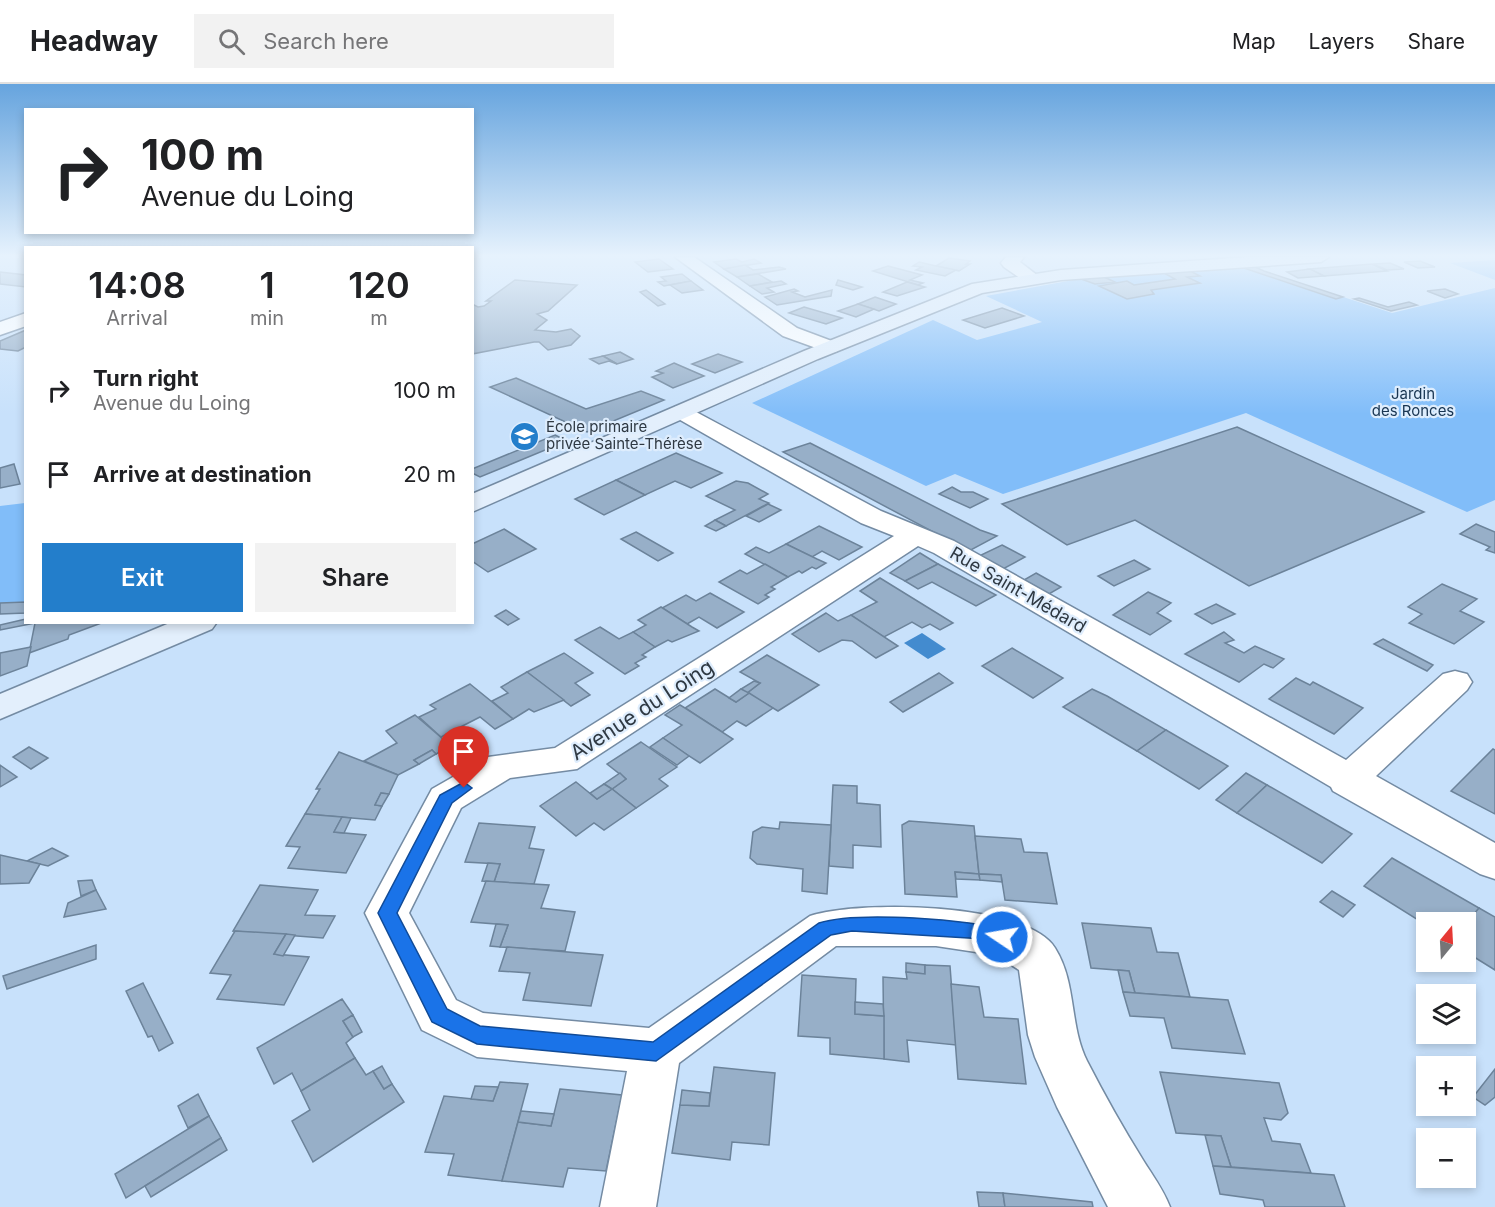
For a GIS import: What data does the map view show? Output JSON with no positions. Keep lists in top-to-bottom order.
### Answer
{
  "streets": {
    "street": ["Rue Saint-Médard", "Avenue du Loing"]
  },
  "crossings": [
    ["Rue Saint-Médard", "Avenue du Loing"]
  ],
  "parks": ["Jardin des Ronces"],
  "places": {
    "school or university": ["École primaire privée Sainte-Thérèse"]
  },
  "north": "top",
  "page": {
    "header": "Headway",
    "search": "Search here",
    "nav": ["Map", "Layers", "Share"],
    "turn": ["100 m", "Avenue du Loing"],
    "eta": [
      "14:08",
      "Arrival",
      "1",
      "min",
      "120",
      "m"
    ],
    "list": [
      {
        "name": "Turn right",
        "note": "Avenue du Loing",
        "value": "100 m"
      },
      {
        "name": "Arrive at destination",
        "value": "20 m"
      }
    ],
    "buttons": ["Exit", "Share"],
    "map_buttons": ["+", "−"]
  }
}
